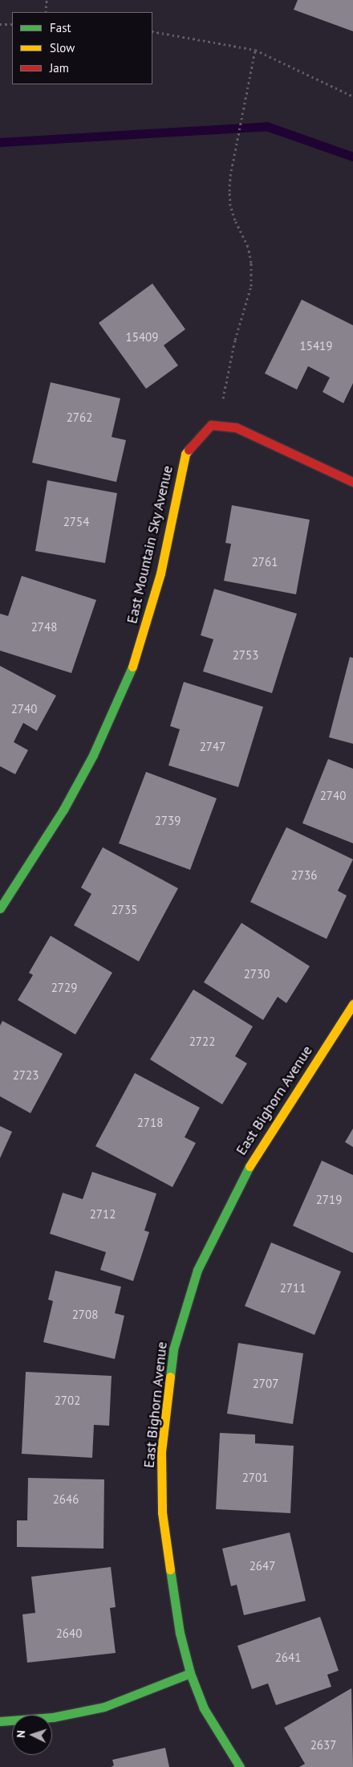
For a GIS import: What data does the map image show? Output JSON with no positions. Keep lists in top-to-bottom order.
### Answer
{
  "streets": {
    "street": ["East Mountain Sky Avenue", "East Bighorn Avenue"]
  },
  "house_numbers": [
    "15409",
    "15419",
    "2762",
    "2754",
    "2761",
    "2748",
    "2753",
    "2740",
    "2747",
    "2740",
    "2739",
    "2736",
    "2735",
    "2730",
    "2729",
    "2722",
    "2723",
    "2718",
    "2719",
    "2712",
    "2711",
    "2708",
    "2707",
    "2702",
    "2701",
    "2646",
    "2647",
    "2640",
    "2641",
    "2637"
  ],
  "legend": ["Fast", "Slow", "Jam"],
  "north": "left"
}
